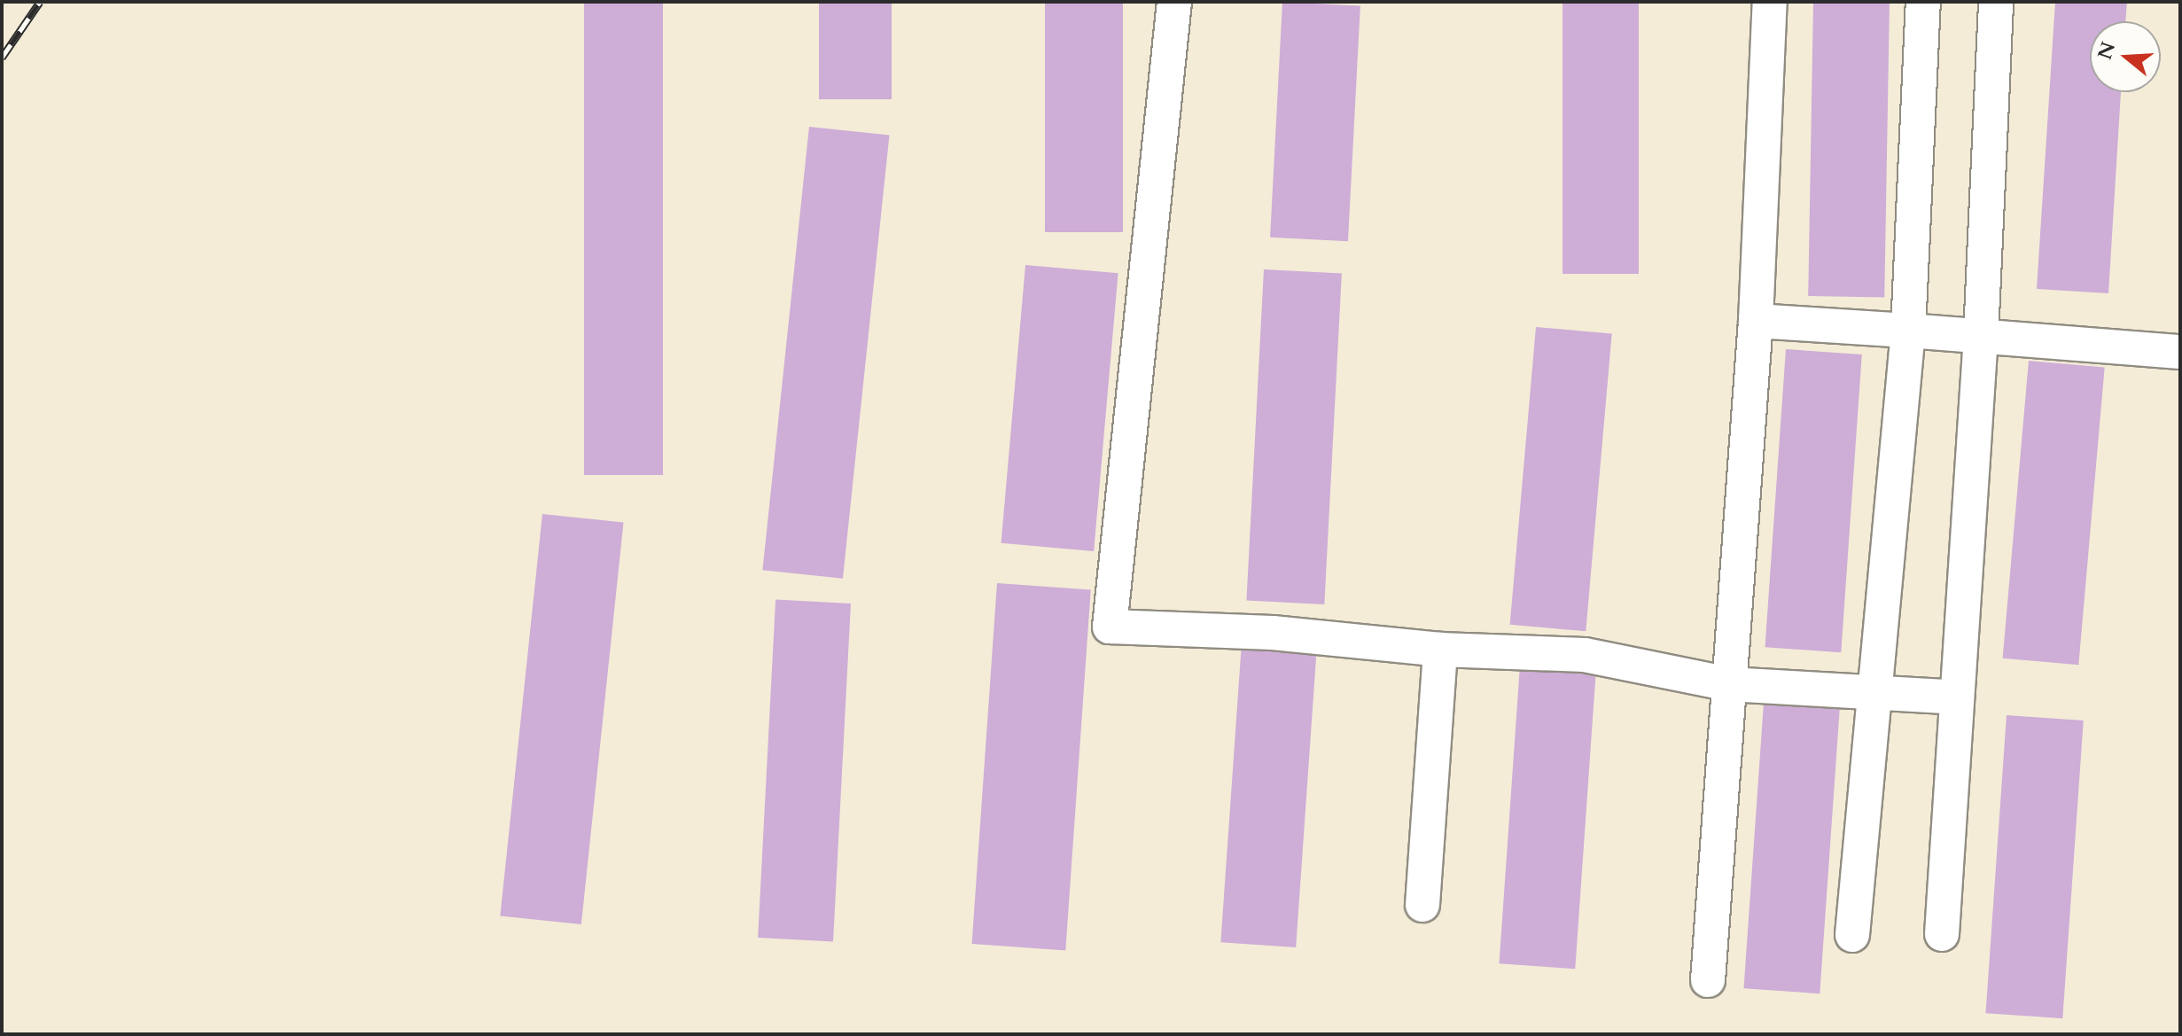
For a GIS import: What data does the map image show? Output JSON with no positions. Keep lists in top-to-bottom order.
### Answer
{
  "north": "left"
}
